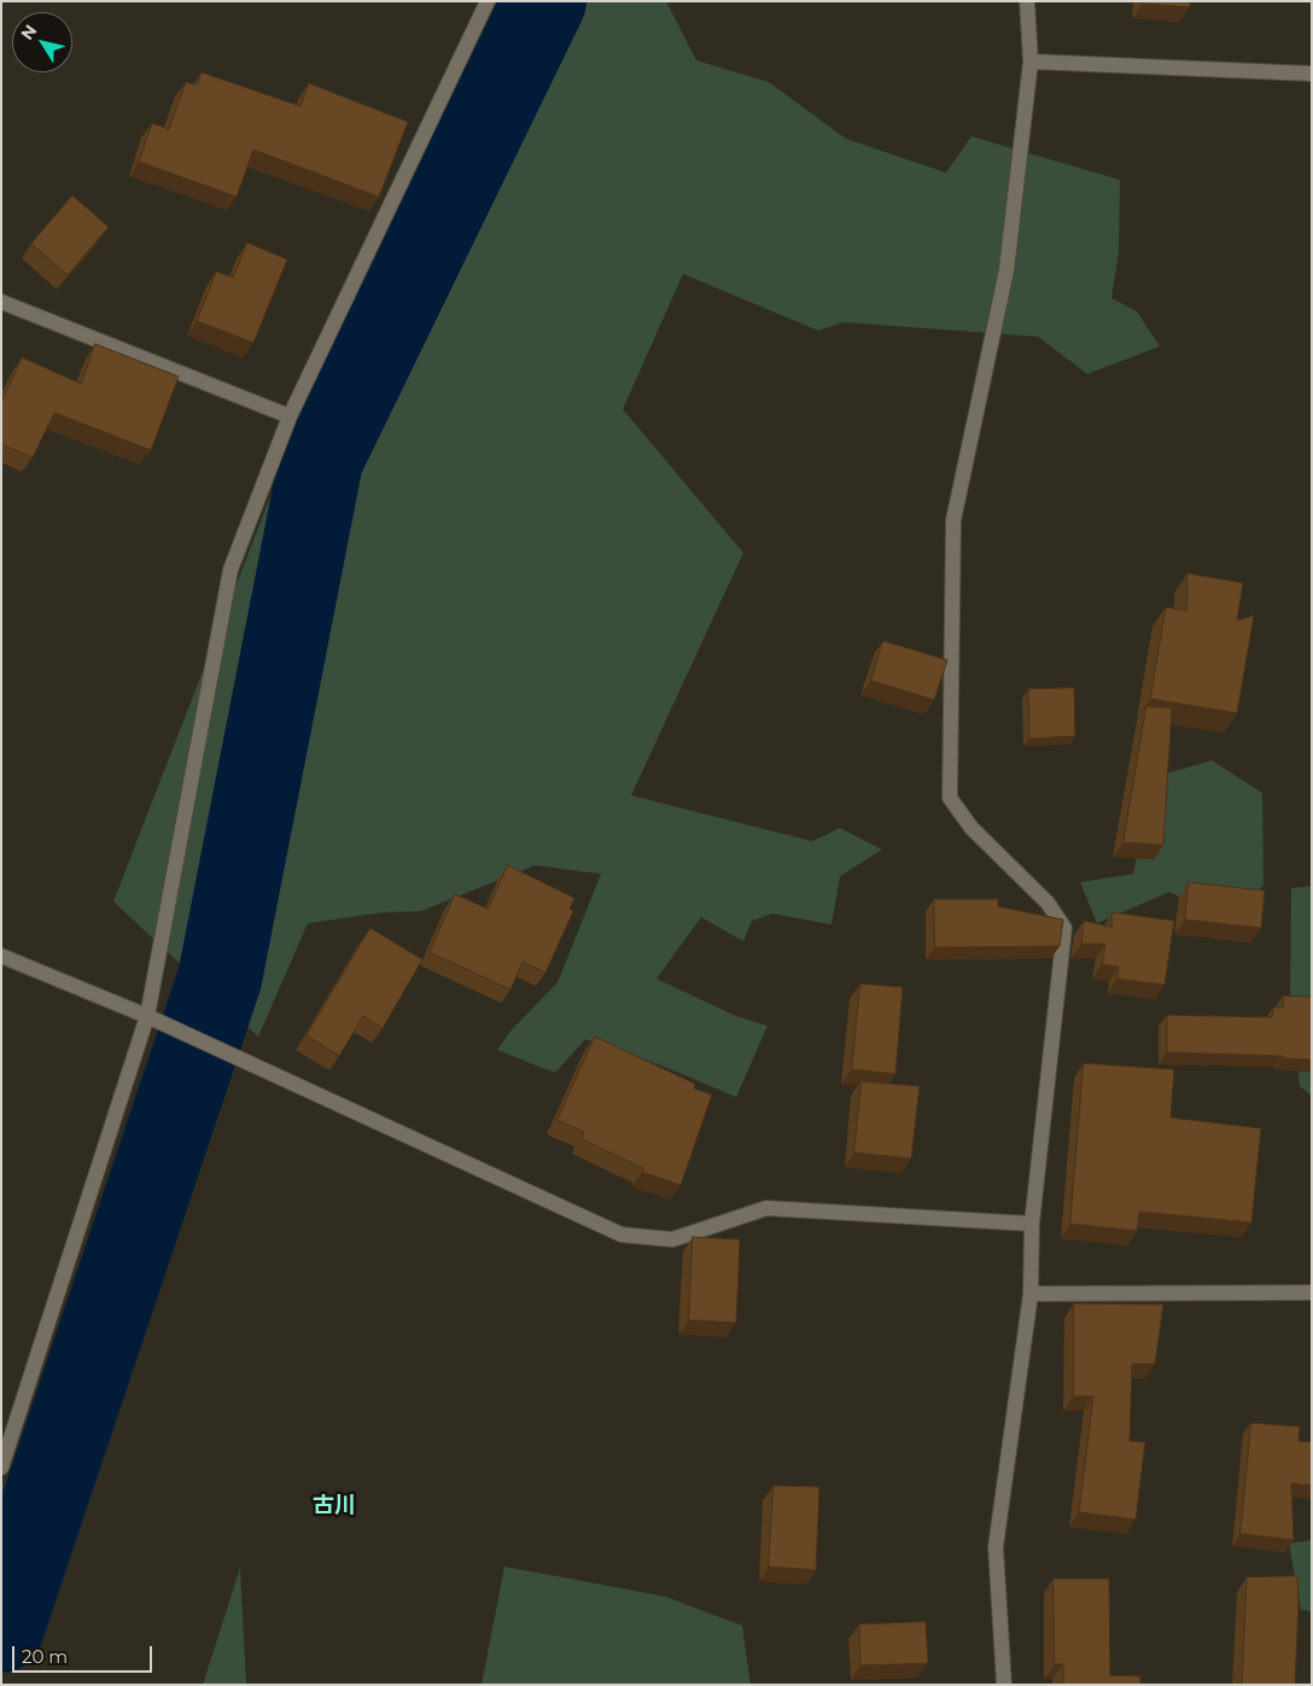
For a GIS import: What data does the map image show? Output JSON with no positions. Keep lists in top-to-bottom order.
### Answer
{
  "districts": ["古川"],
  "scale_bar": "20 m",
  "north": "top left"
}
